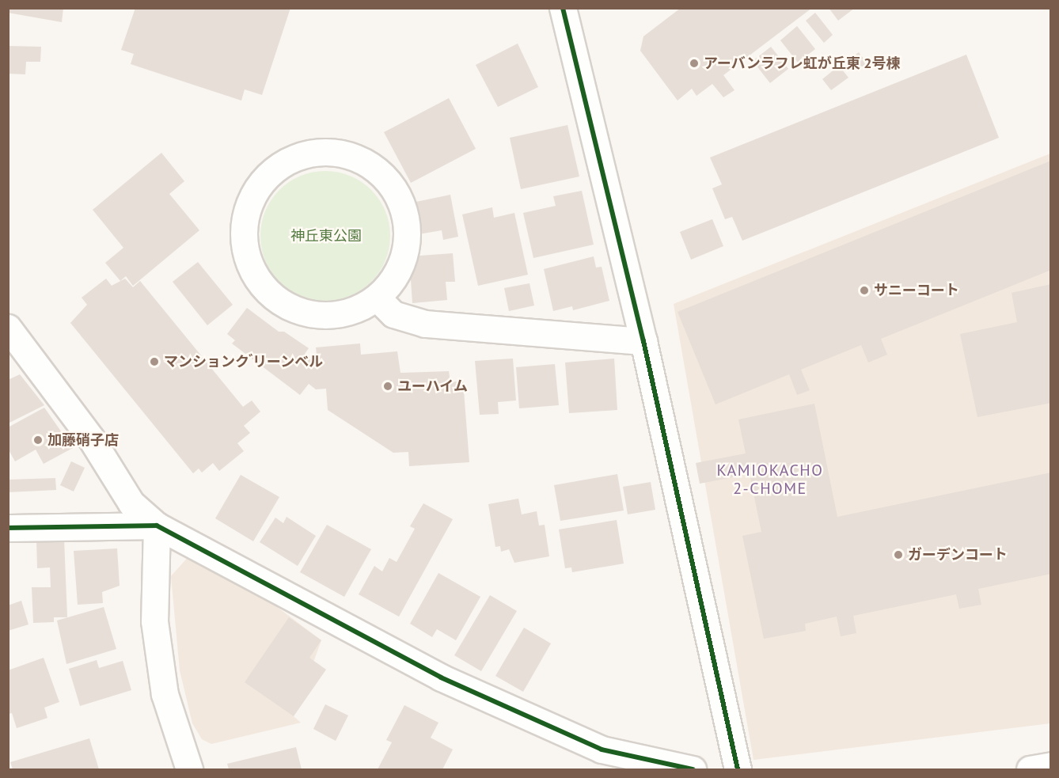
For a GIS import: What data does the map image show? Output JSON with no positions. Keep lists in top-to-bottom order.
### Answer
{
  "districts": ["KAMIOKACHO 2-CHOME"],
  "parks": ["神丘東公園"],
  "places": [
    "アーバンラフレ虹が丘東 2号棟",
    "サニーコート",
    "マンションク ゙リーンベル",
    "ユーハイム",
    "加藤硝子店",
    "ガーデンコート"
  ]
}
